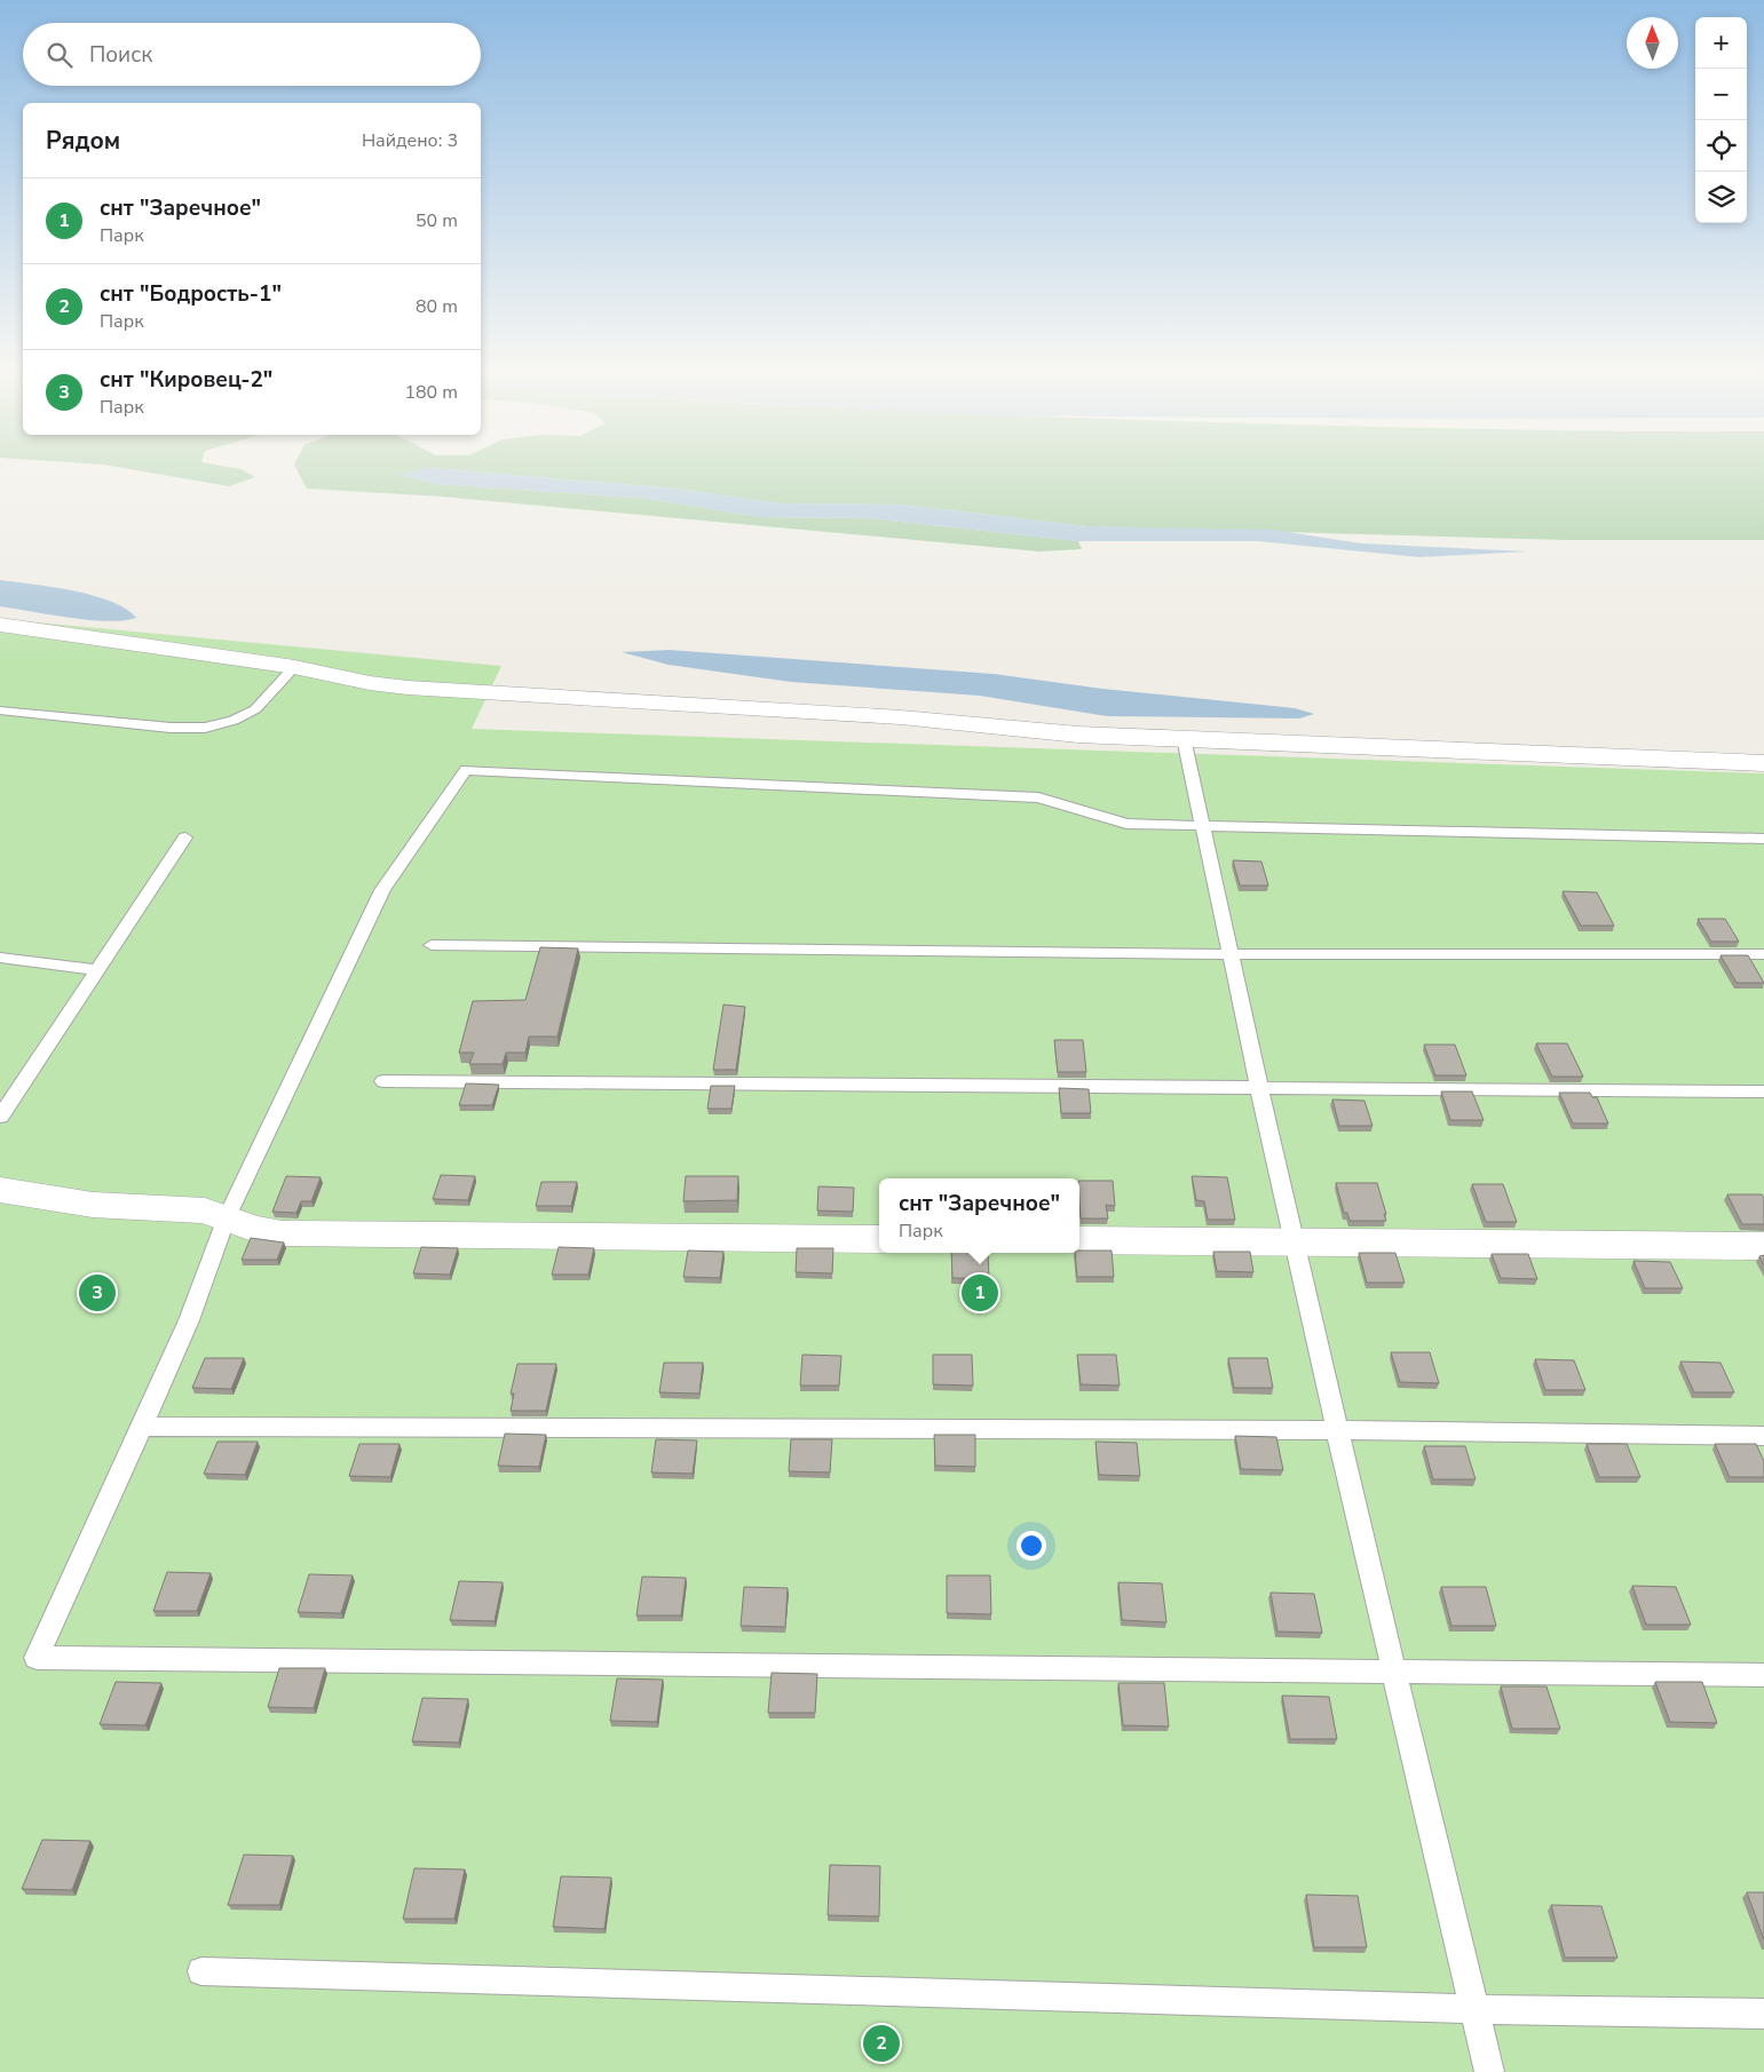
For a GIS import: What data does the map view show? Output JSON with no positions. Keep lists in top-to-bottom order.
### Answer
{
  "north": "top",
  "page": {
    "map_buttons": ["+", "−"],
    "search": "Поиск",
    "heading": ["Рядом", "Найдено: 3"],
    "list": [
      {
        "mark": "1",
        "name": "снт \"Заречное\"",
        "note": "Парк",
        "value": "50 m"
      },
      {
        "mark": "2",
        "name": "снт \"Бодрость-1\"",
        "note": "Парк",
        "value": "80 m"
      },
      {
        "mark": "3",
        "name": "снт \"Кировец-2\"",
        "note": "Парк",
        "value": "180 m"
      }
    ],
    "popup": ["снт \"Заречное\"", "Парк"],
    "pins": ["1", "3", "2"]
  }
}
